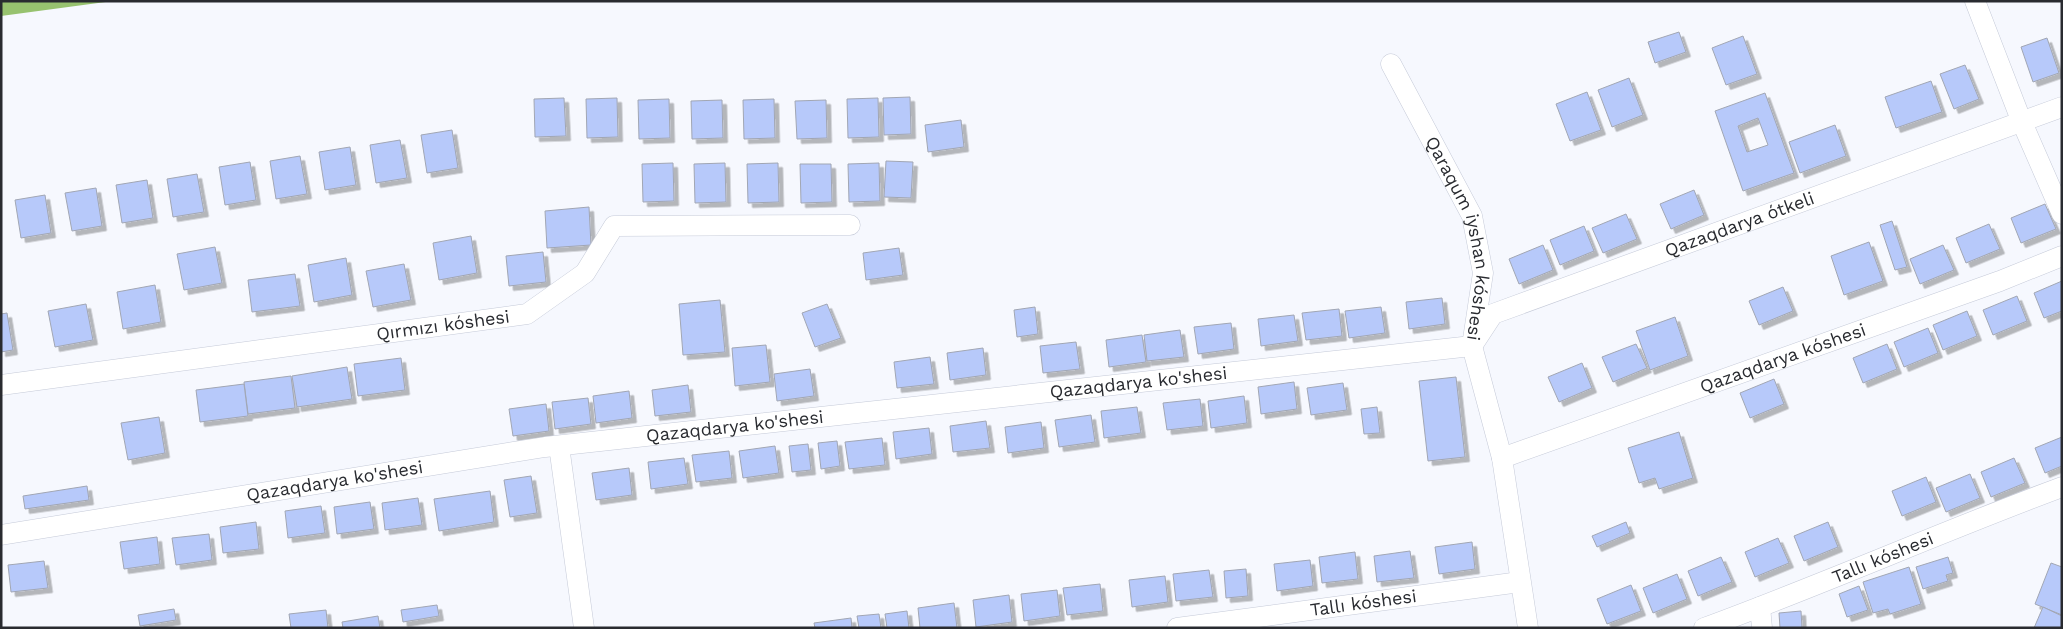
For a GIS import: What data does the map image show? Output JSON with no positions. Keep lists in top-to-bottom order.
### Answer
{
  "streets": {
    "street": [
      "Qazaqdarya ótkeli",
      "Qaraqum iyshan kóshesi",
      "Qırmızı kóshesi",
      "Qazaqdarya kóshesi",
      "Qazaqdarya ko'shesi",
      "Tallı kóshesi"
    ]
  },
  "crossings": [
    ["Qazaqdarya ótkeli", "Qaraqum iyshan kóshesi"],
    ["Qazaqdarya ótkeli", "Qazaqdarya ko'shesi"],
    ["Qaraqum iyshan kóshesi", "Qazaqdarya kóshesi"],
    ["Qaraqum iyshan kóshesi", "Qazaqdarya ko'shesi"],
    ["Qaraqum iyshan kóshesi", "Tallı kóshesi"]
  ]
}
